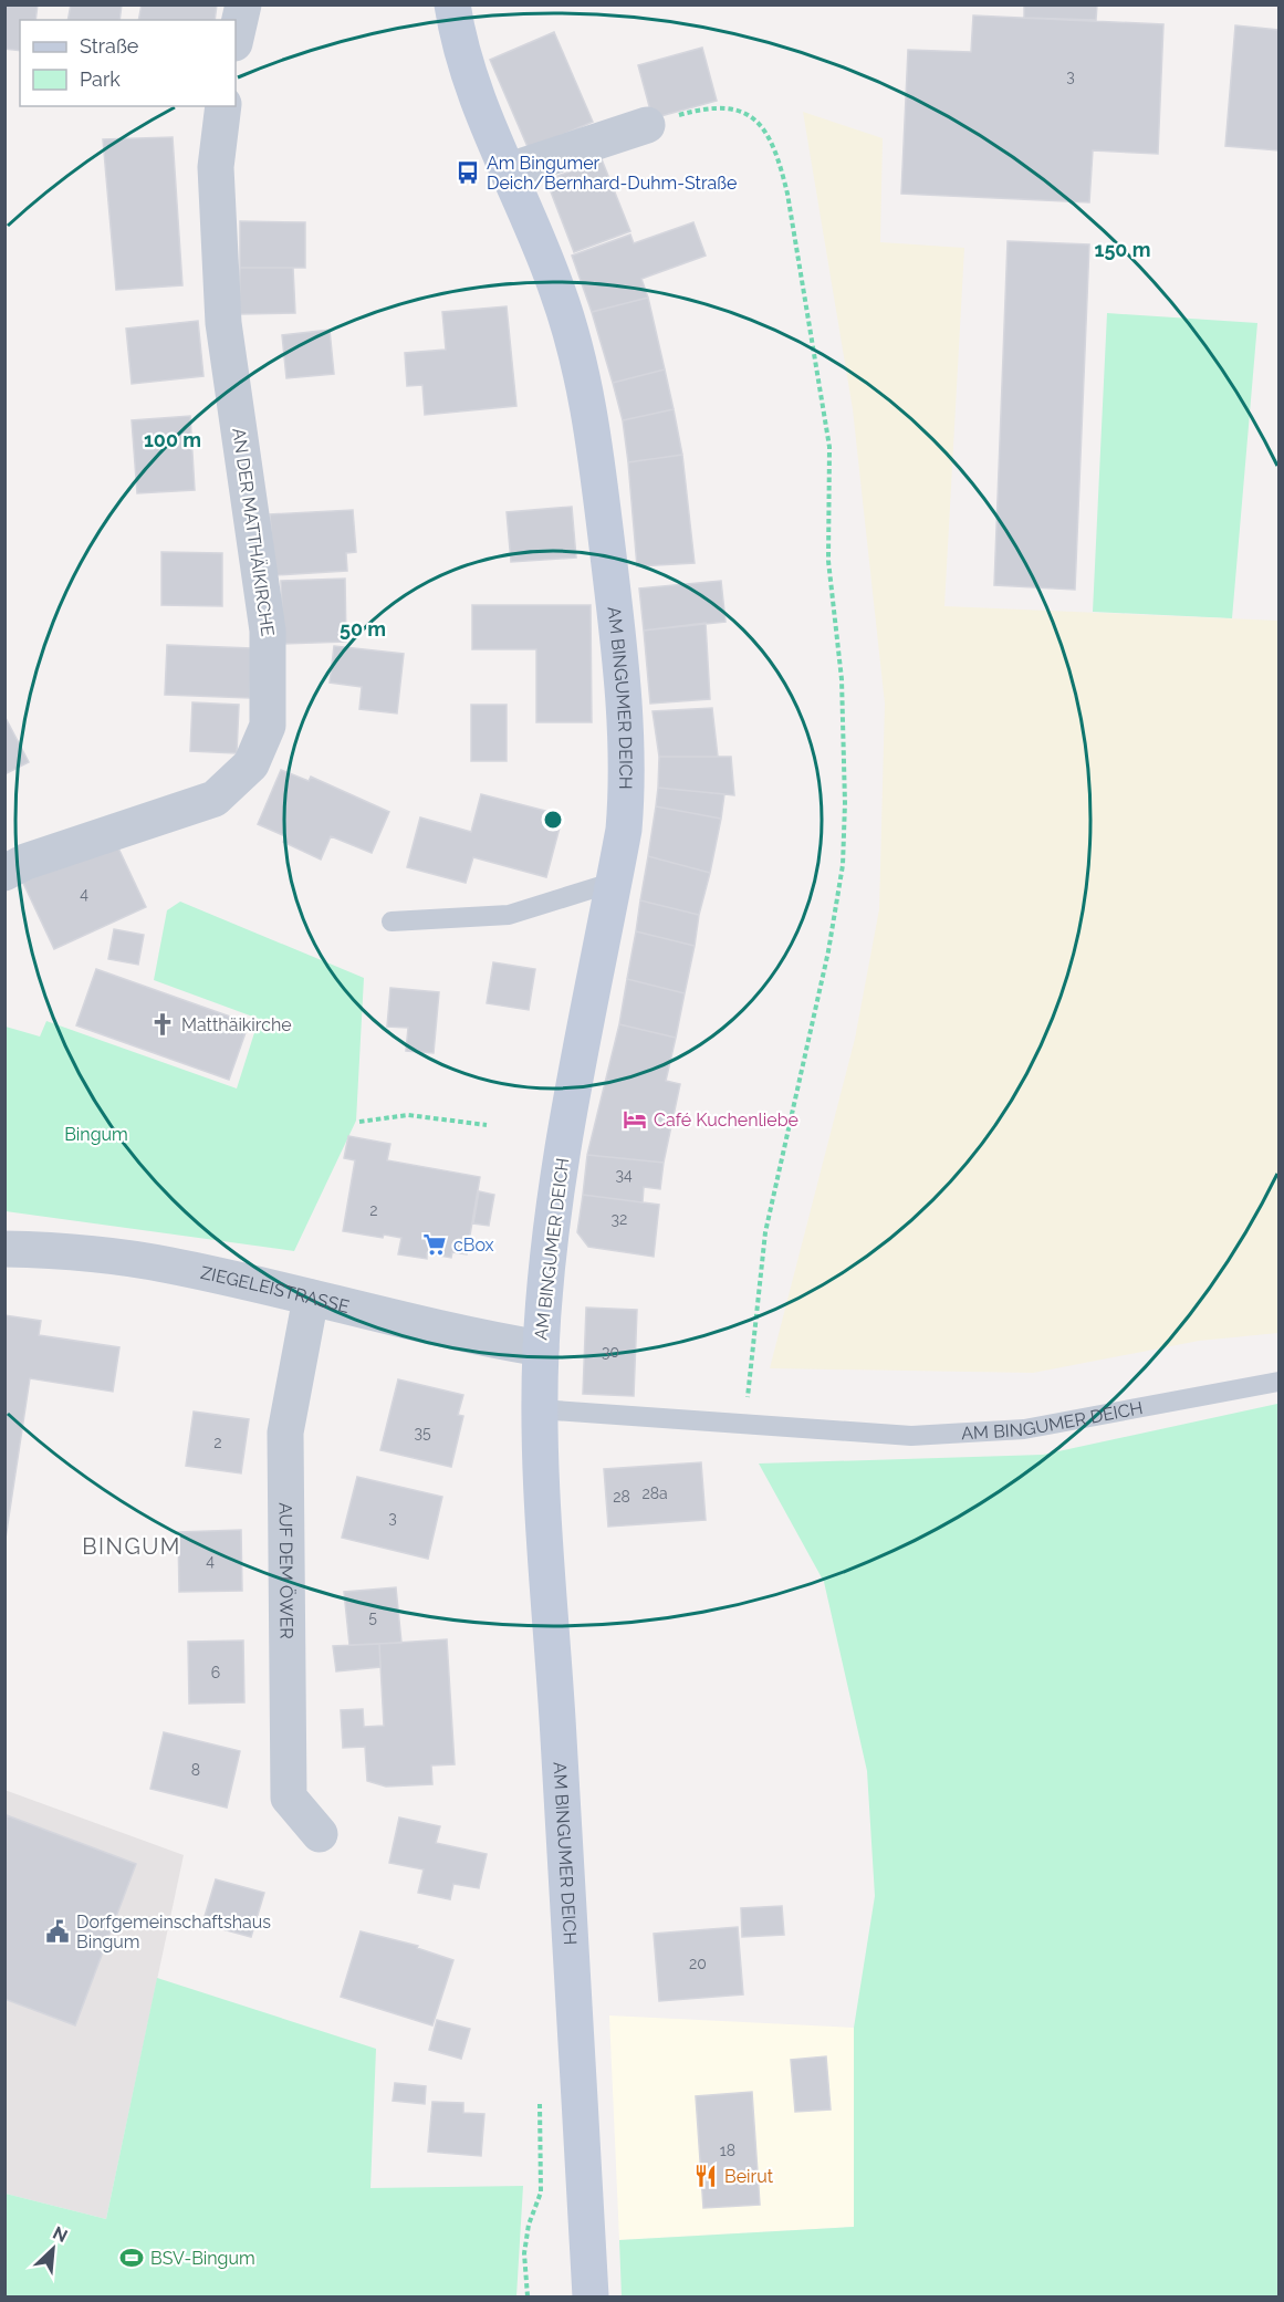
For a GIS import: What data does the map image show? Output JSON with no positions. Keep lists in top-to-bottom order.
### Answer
{
  "streets": {
    "main road": ["AM BINGUMER DEICH"],
    "street": ["AN DER MATTHÄIKIRCHE", "ZIEGELEISTRASSE", "AUF DEM ÖWER"]
  },
  "crossings": [
    ["AM BINGUMER DEICH", "ZIEGELEISTRASSE"],
    ["ZIEGELEISTRASSE", "AUF DEM ÖWER"]
  ],
  "districts": ["BINGUM"],
  "parks": ["Bingum"],
  "places": {
    "bus stop": ["Am Bingumer Deich/Bernhard-Duhm-Straße"],
    "church": ["Matthäikirche"],
    "hotel": ["Café Kuchenliebe"],
    "supermarket": ["cBox"],
    "public building": ["Dorfgemeinschaftshaus Bingum"],
    "restaurant": ["Beirut"],
    "sports": ["BSV-Bingum"]
  },
  "house_numbers": [
    "3",
    "4",
    "34",
    "2",
    "32",
    "30",
    "35",
    "2",
    "28a",
    "28",
    "3",
    "4",
    "5",
    "6",
    "8",
    "20",
    "18"
  ],
  "legend": ["Straße", "Park"],
  "north": "top right",
  "rings": ["150 m", "100 m", "50 m"]
}
